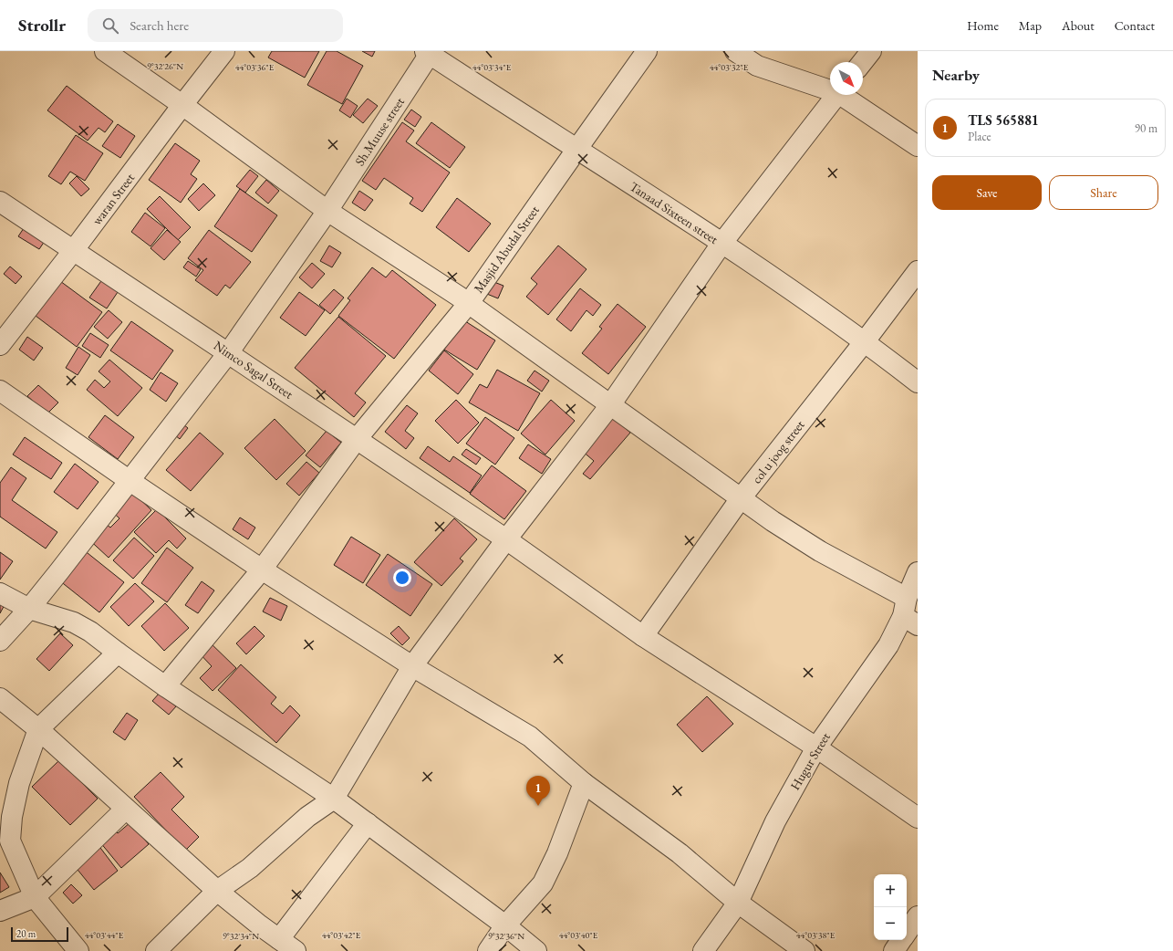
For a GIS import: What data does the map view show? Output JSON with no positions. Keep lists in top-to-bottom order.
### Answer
{
  "streets": {
    "street": [
      "Sh.Muuse street",
      "waran Street",
      "Tanaad Sixteen street",
      "Masjid Abudal Street",
      "Nimco Sagal Street",
      "col u joog street",
      "Hugur Street"
    ]
  },
  "crossings": [
    ["Sh.Muuse street", "Tanaad Sixteen street"],
    ["Sh.Muuse street", "Nimco Sagal Street"],
    ["waran Street", "Nimco Sagal Street"],
    ["Tanaad Sixteen street", "Masjid Abudal Street"],
    ["Tanaad Sixteen street", "col u joog street"],
    ["Masjid Abudal Street", "Nimco Sagal Street"],
    ["Nimco Sagal Street", "col u joog street"],
    ["Nimco Sagal Street", "Hugur Street"]
  ],
  "scale_bar": "20 m",
  "north": "bottom right",
  "page": {
    "header": "Strollr",
    "search": "Search here",
    "nav": [
      "Home",
      "Map",
      "About",
      "Contact"
    ],
    "heading": "Nearby",
    "list": [
      {
        "mark": "1",
        "name": "TLS 565881",
        "note": "Place",
        "value": "90 m"
      }
    ],
    "buttons": ["Save", "Share"],
    "pins": "1",
    "map_buttons": ["+", "−"],
    "scale": "20 m"
  },
  "coordinates": [
    "9°32'26\"N",
    "44°03'36\"E",
    "44°03'34\"E",
    "44°03'32\"E",
    "44°03'44\"E",
    "44°03'42\"E",
    "44°03'40\"E",
    "44°03'38\"E",
    "9°32'34\"N",
    "9°32'36\"N"
  ]
}
